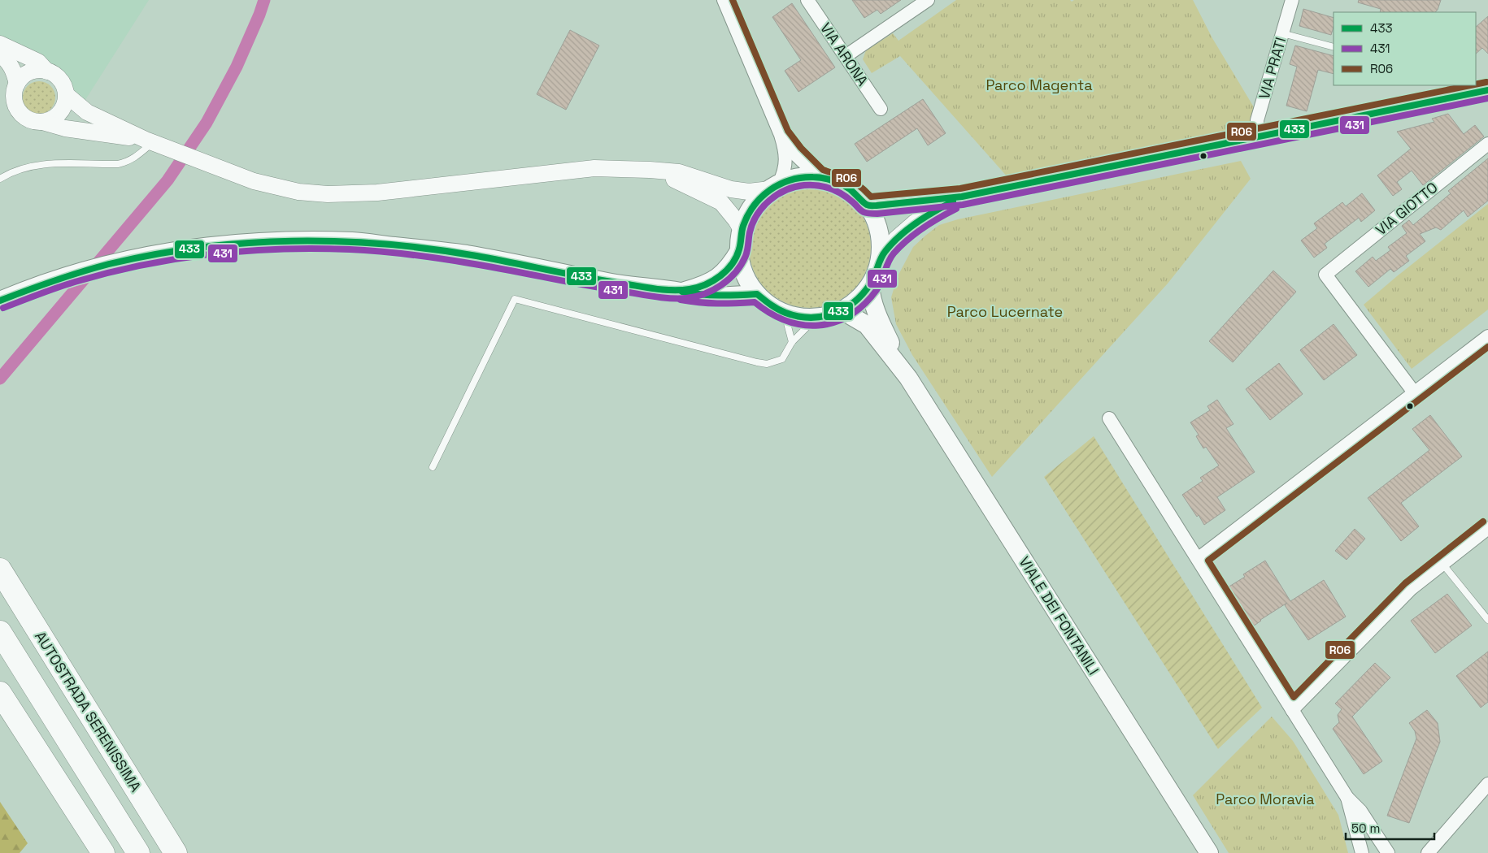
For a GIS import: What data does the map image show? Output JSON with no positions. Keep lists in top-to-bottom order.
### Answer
{
  "streets": {
    "highway": ["AUTOSTRADA SERENISSIMA"],
    "main road": ["VIALE DEI FONTANILI"],
    "street": ["VIA ARONA", "VIA PRATI", "VIA GIOTTO"]
  },
  "parks": ["Parco Magenta", "Parco Lucernate", "Parco Moravia"],
  "lines": ["transit line R06", "transit line 433", "transit line 431"],
  "legend": ["433", "431", "R06"],
  "scale_bar": "50 m"
}
